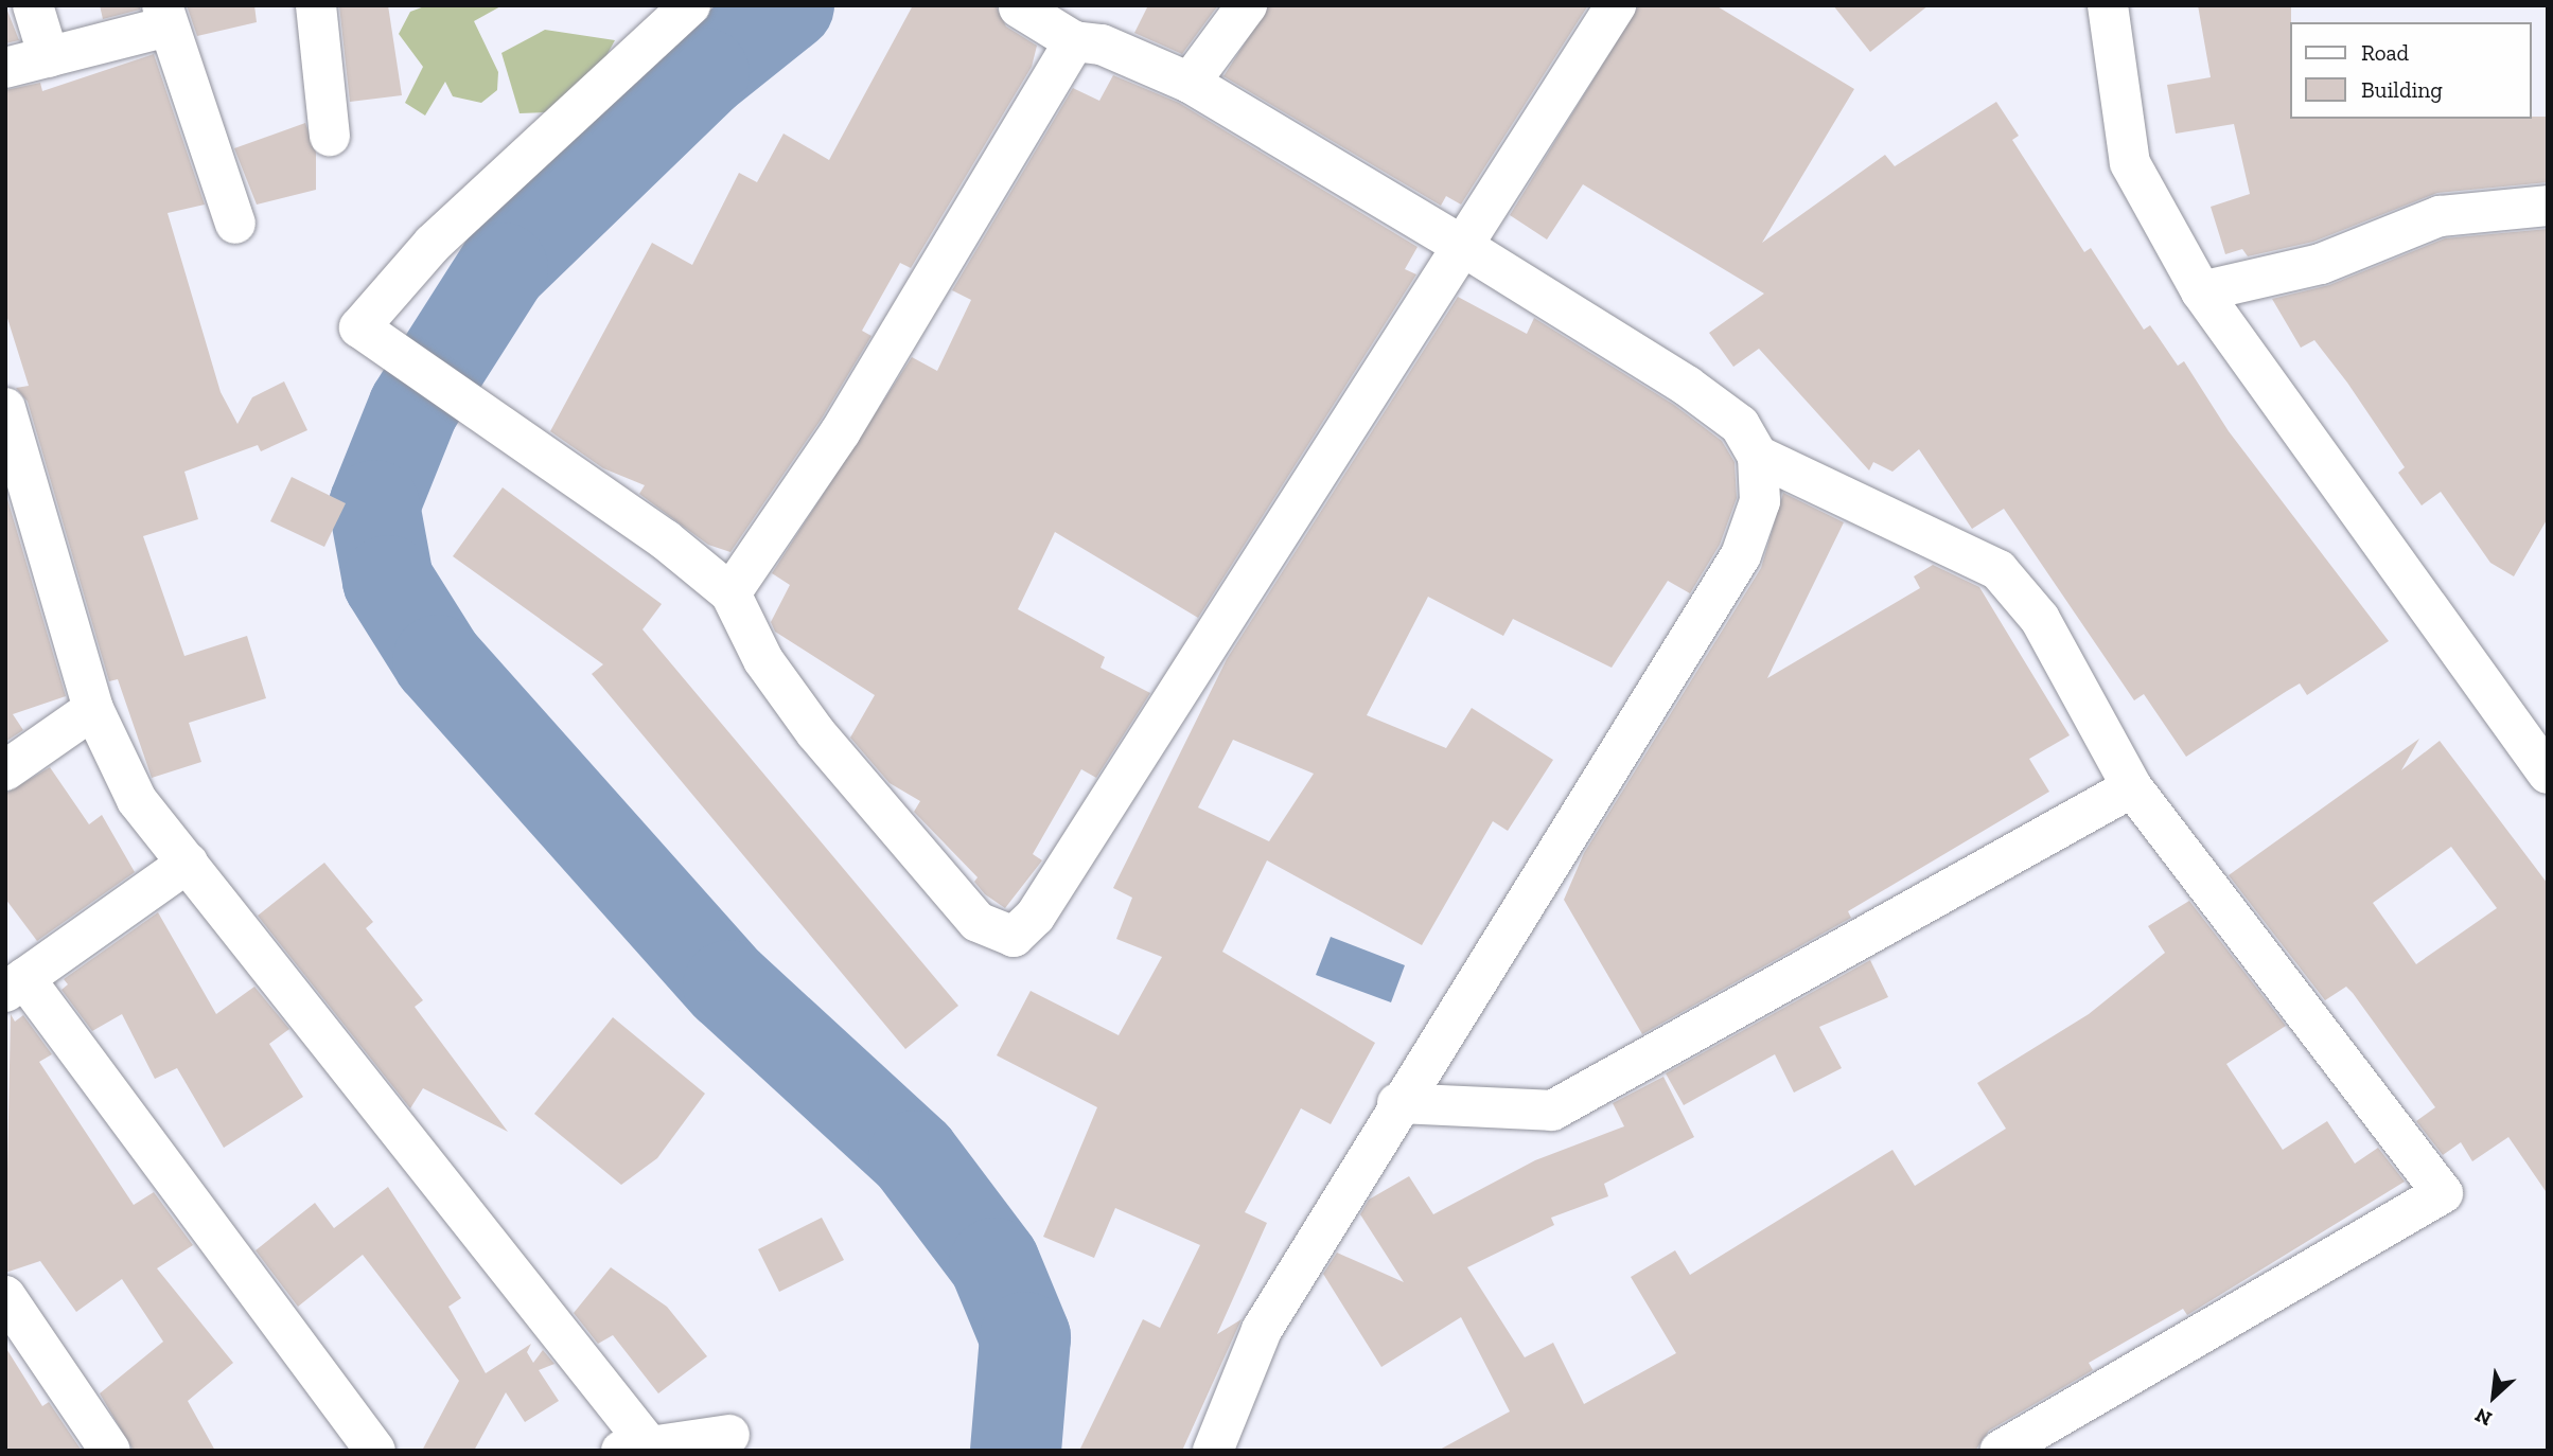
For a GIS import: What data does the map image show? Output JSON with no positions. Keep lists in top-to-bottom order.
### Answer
{
  "legend": ["Road", "Building"],
  "north": "bottom left"
}
